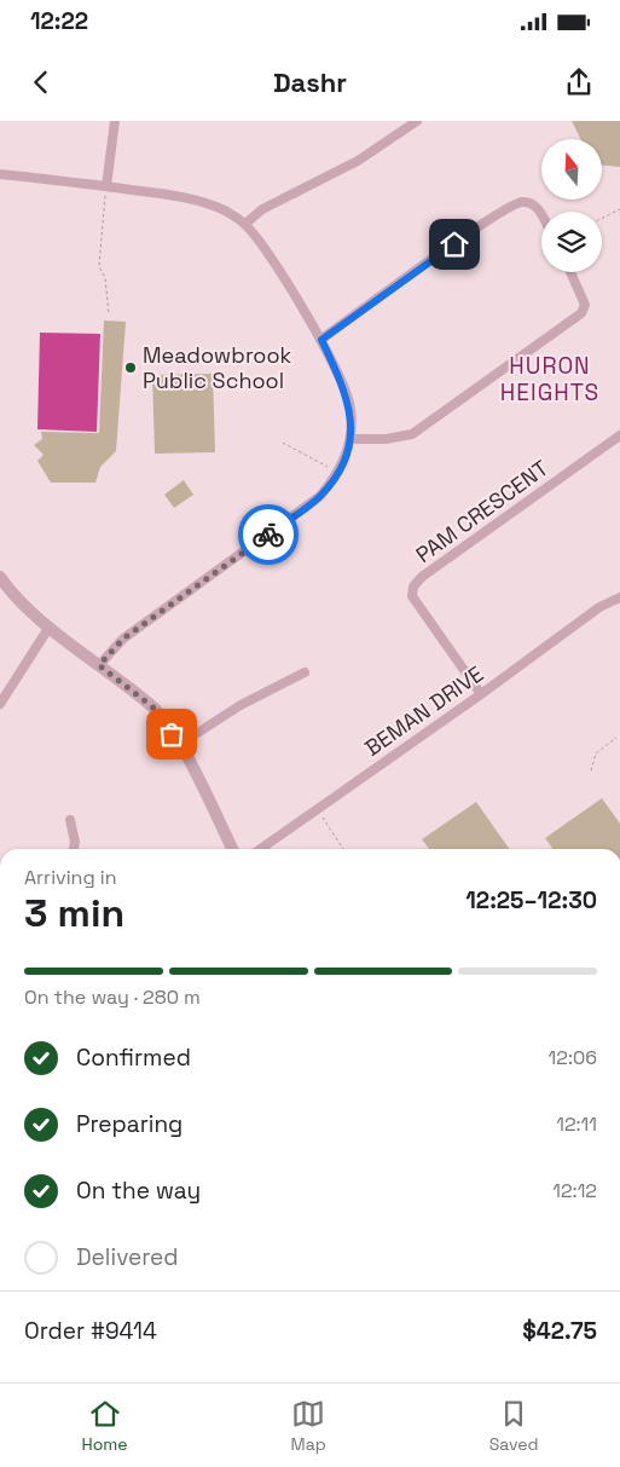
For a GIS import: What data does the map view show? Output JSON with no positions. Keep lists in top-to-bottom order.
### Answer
{
  "streets": {
    "street": ["PAM CRESCENT", "BEMAN DRIVE"]
  },
  "crossings": [
    ["PAM CRESCENT", "BEMAN DRIVE"]
  ],
  "districts": ["HURON HEIGHTS"],
  "places": ["Meadowbrook Public School"],
  "north": "top",
  "page": {
    "status": "12:22",
    "header": "Dashr",
    "heading": ["3 min", "Arriving in", "12:25–12:30"],
    "panel": ["Order #9414", "$42.75"],
    "bar": "On the way · 280 m",
    "list": [
      ["Confirmed", "12:06"],
      ["Preparing", "12:11"],
      ["On the way", "12:12"],
      "Delivered"
    ],
    "tabs": ["Home", "Map", "Saved"]
  }
}
